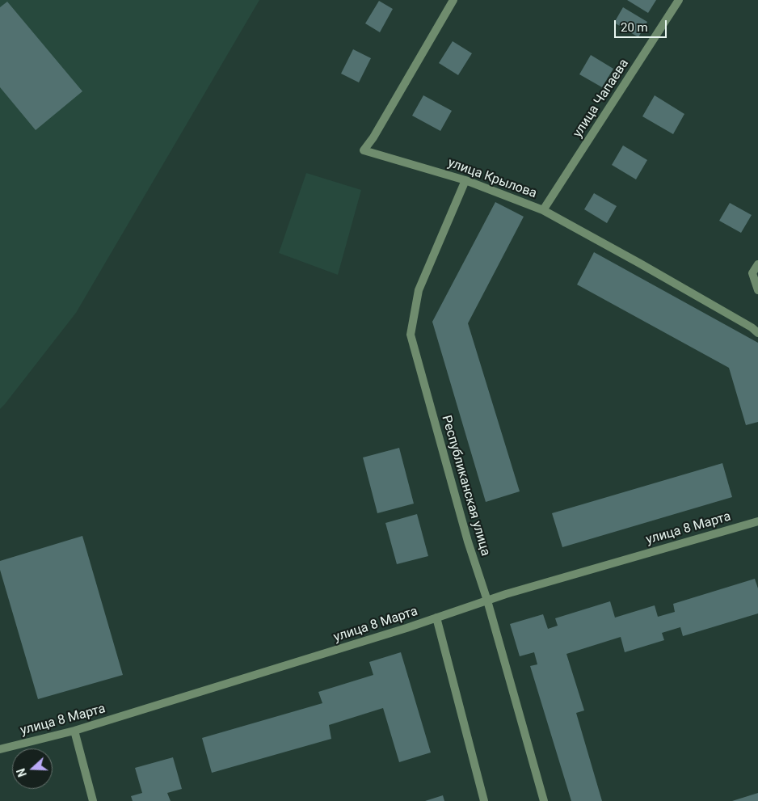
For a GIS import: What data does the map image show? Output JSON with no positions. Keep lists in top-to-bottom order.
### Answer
{
  "streets": {
    "street": [
      "улица Чапаева",
      "улица Крылова",
      "Республиканская улица",
      "улица 8 Марта"
    ]
  },
  "crossings": [
    ["улица Чапаева", "улица Крылова"],
    ["улица Крылова", "Республиканская улица"],
    ["Республиканская улица", "улица 8 Марта"]
  ],
  "scale_bar": "20 m",
  "north": "left"
}
